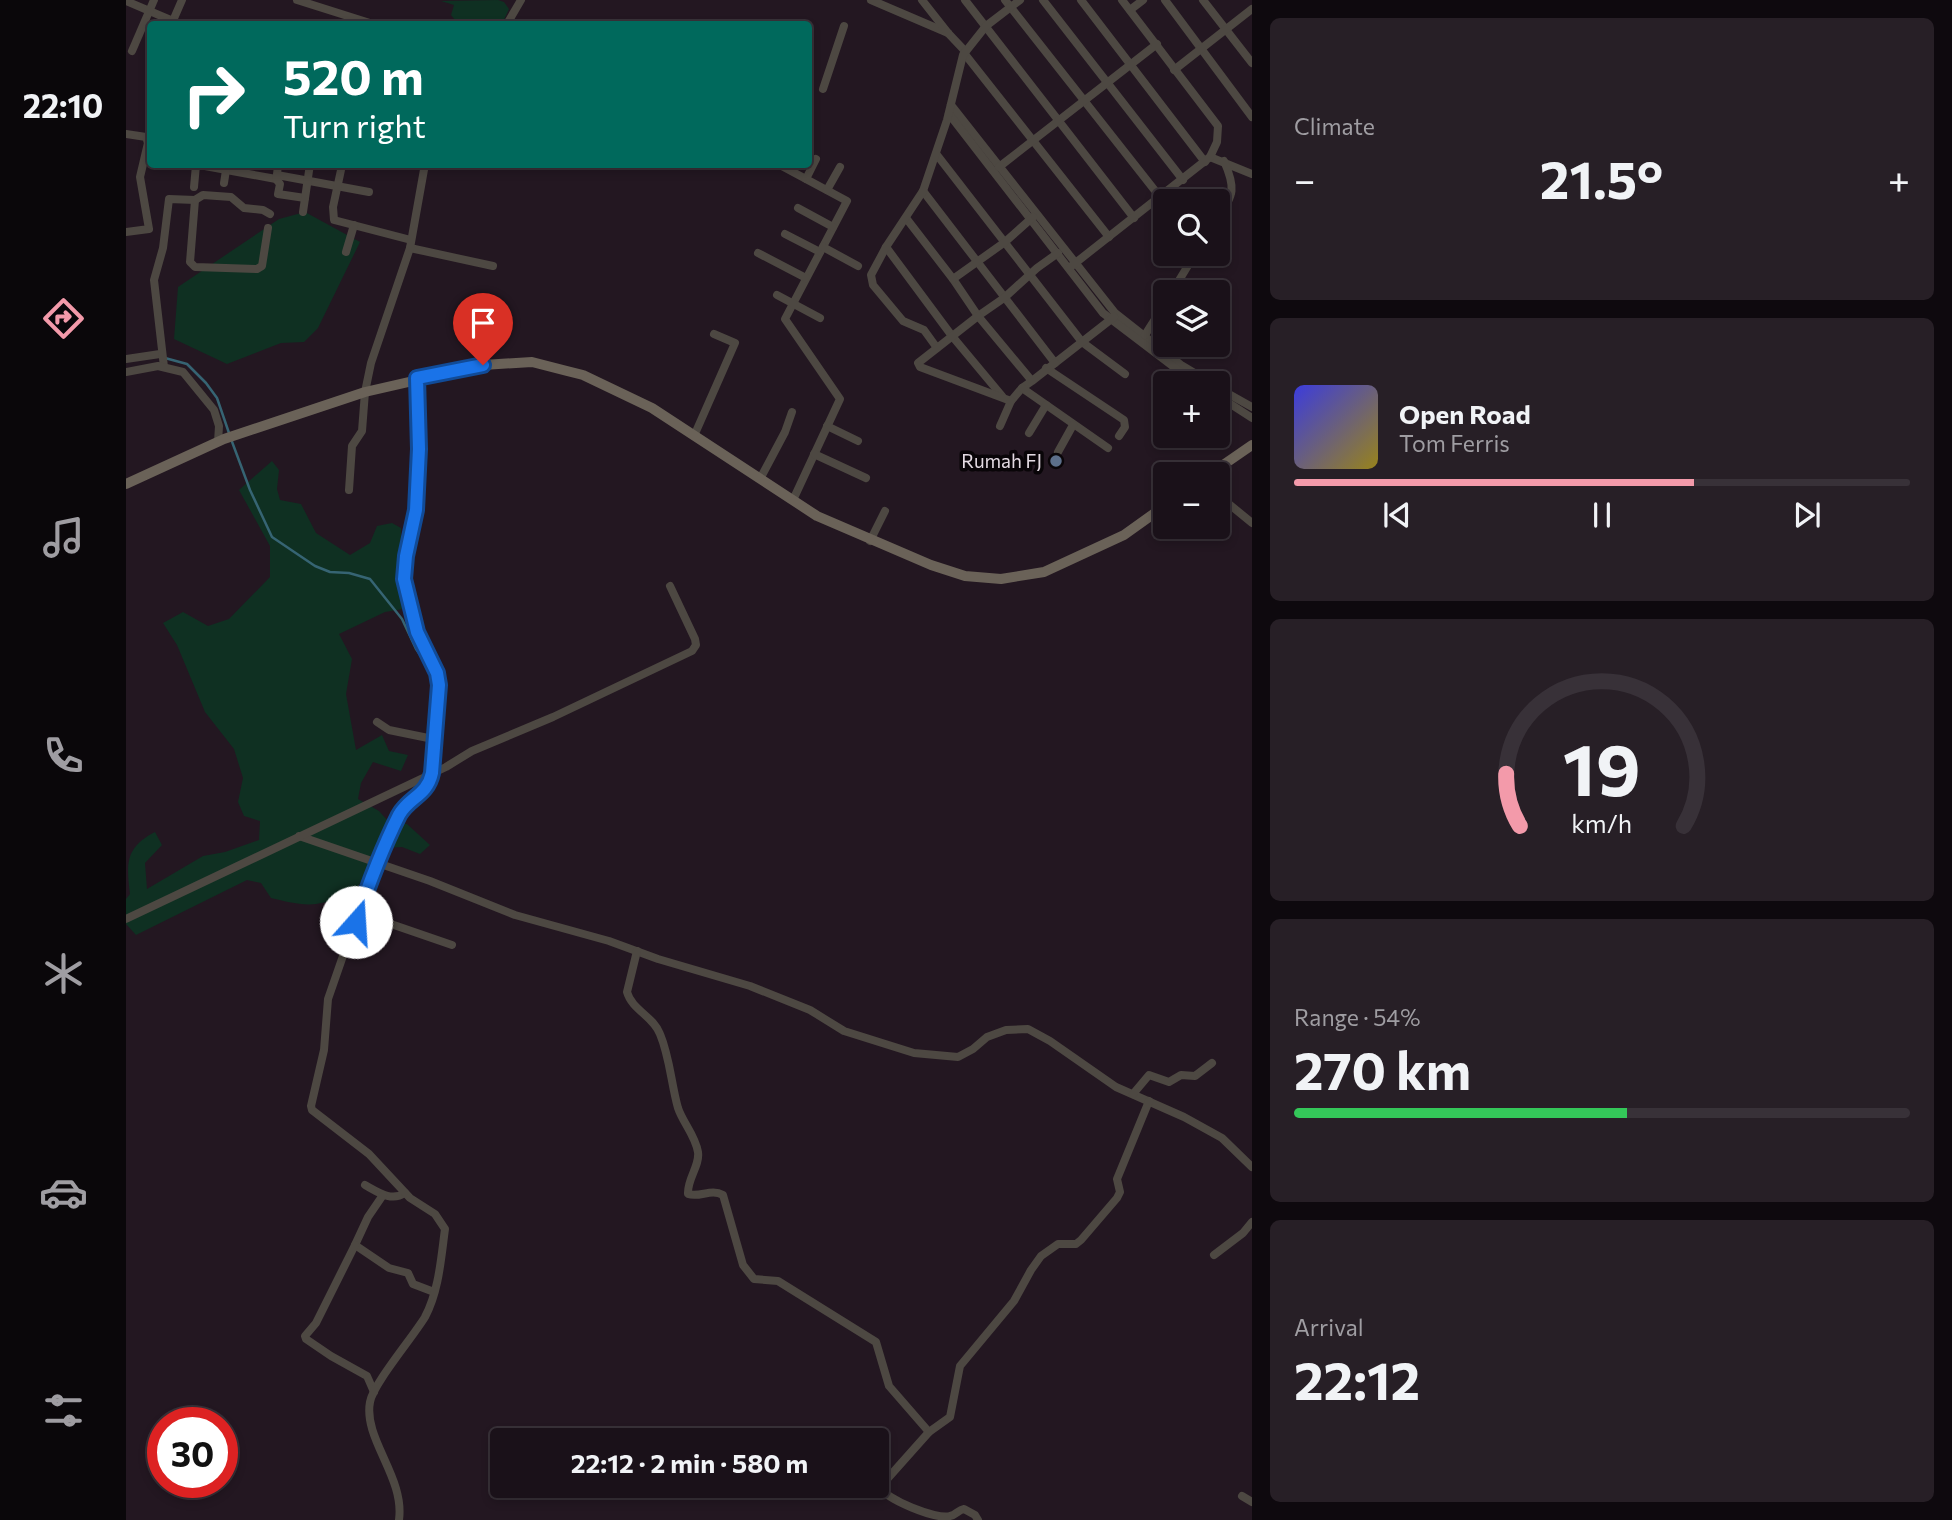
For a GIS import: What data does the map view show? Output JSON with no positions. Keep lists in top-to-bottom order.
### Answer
{
  "places": ["Rumah FJ"],
  "page": {
    "tabs": "22:10",
    "tile": [
      "Climate",
      ["Range · 54%", "270 km"],
      ["Arrival", "22:12"]
    ],
    "turn": ["520 m", "Turn right"],
    "heat": ["−", "21.5°", "+"],
    "map_buttons": ["+", "−"],
    "song": ["Open Road", "Tom Ferris"],
    "limit": "30",
    "trip": "22:12 · 2 min · 580 m",
    "gauge": ["19", "km/h"]
  }
}
